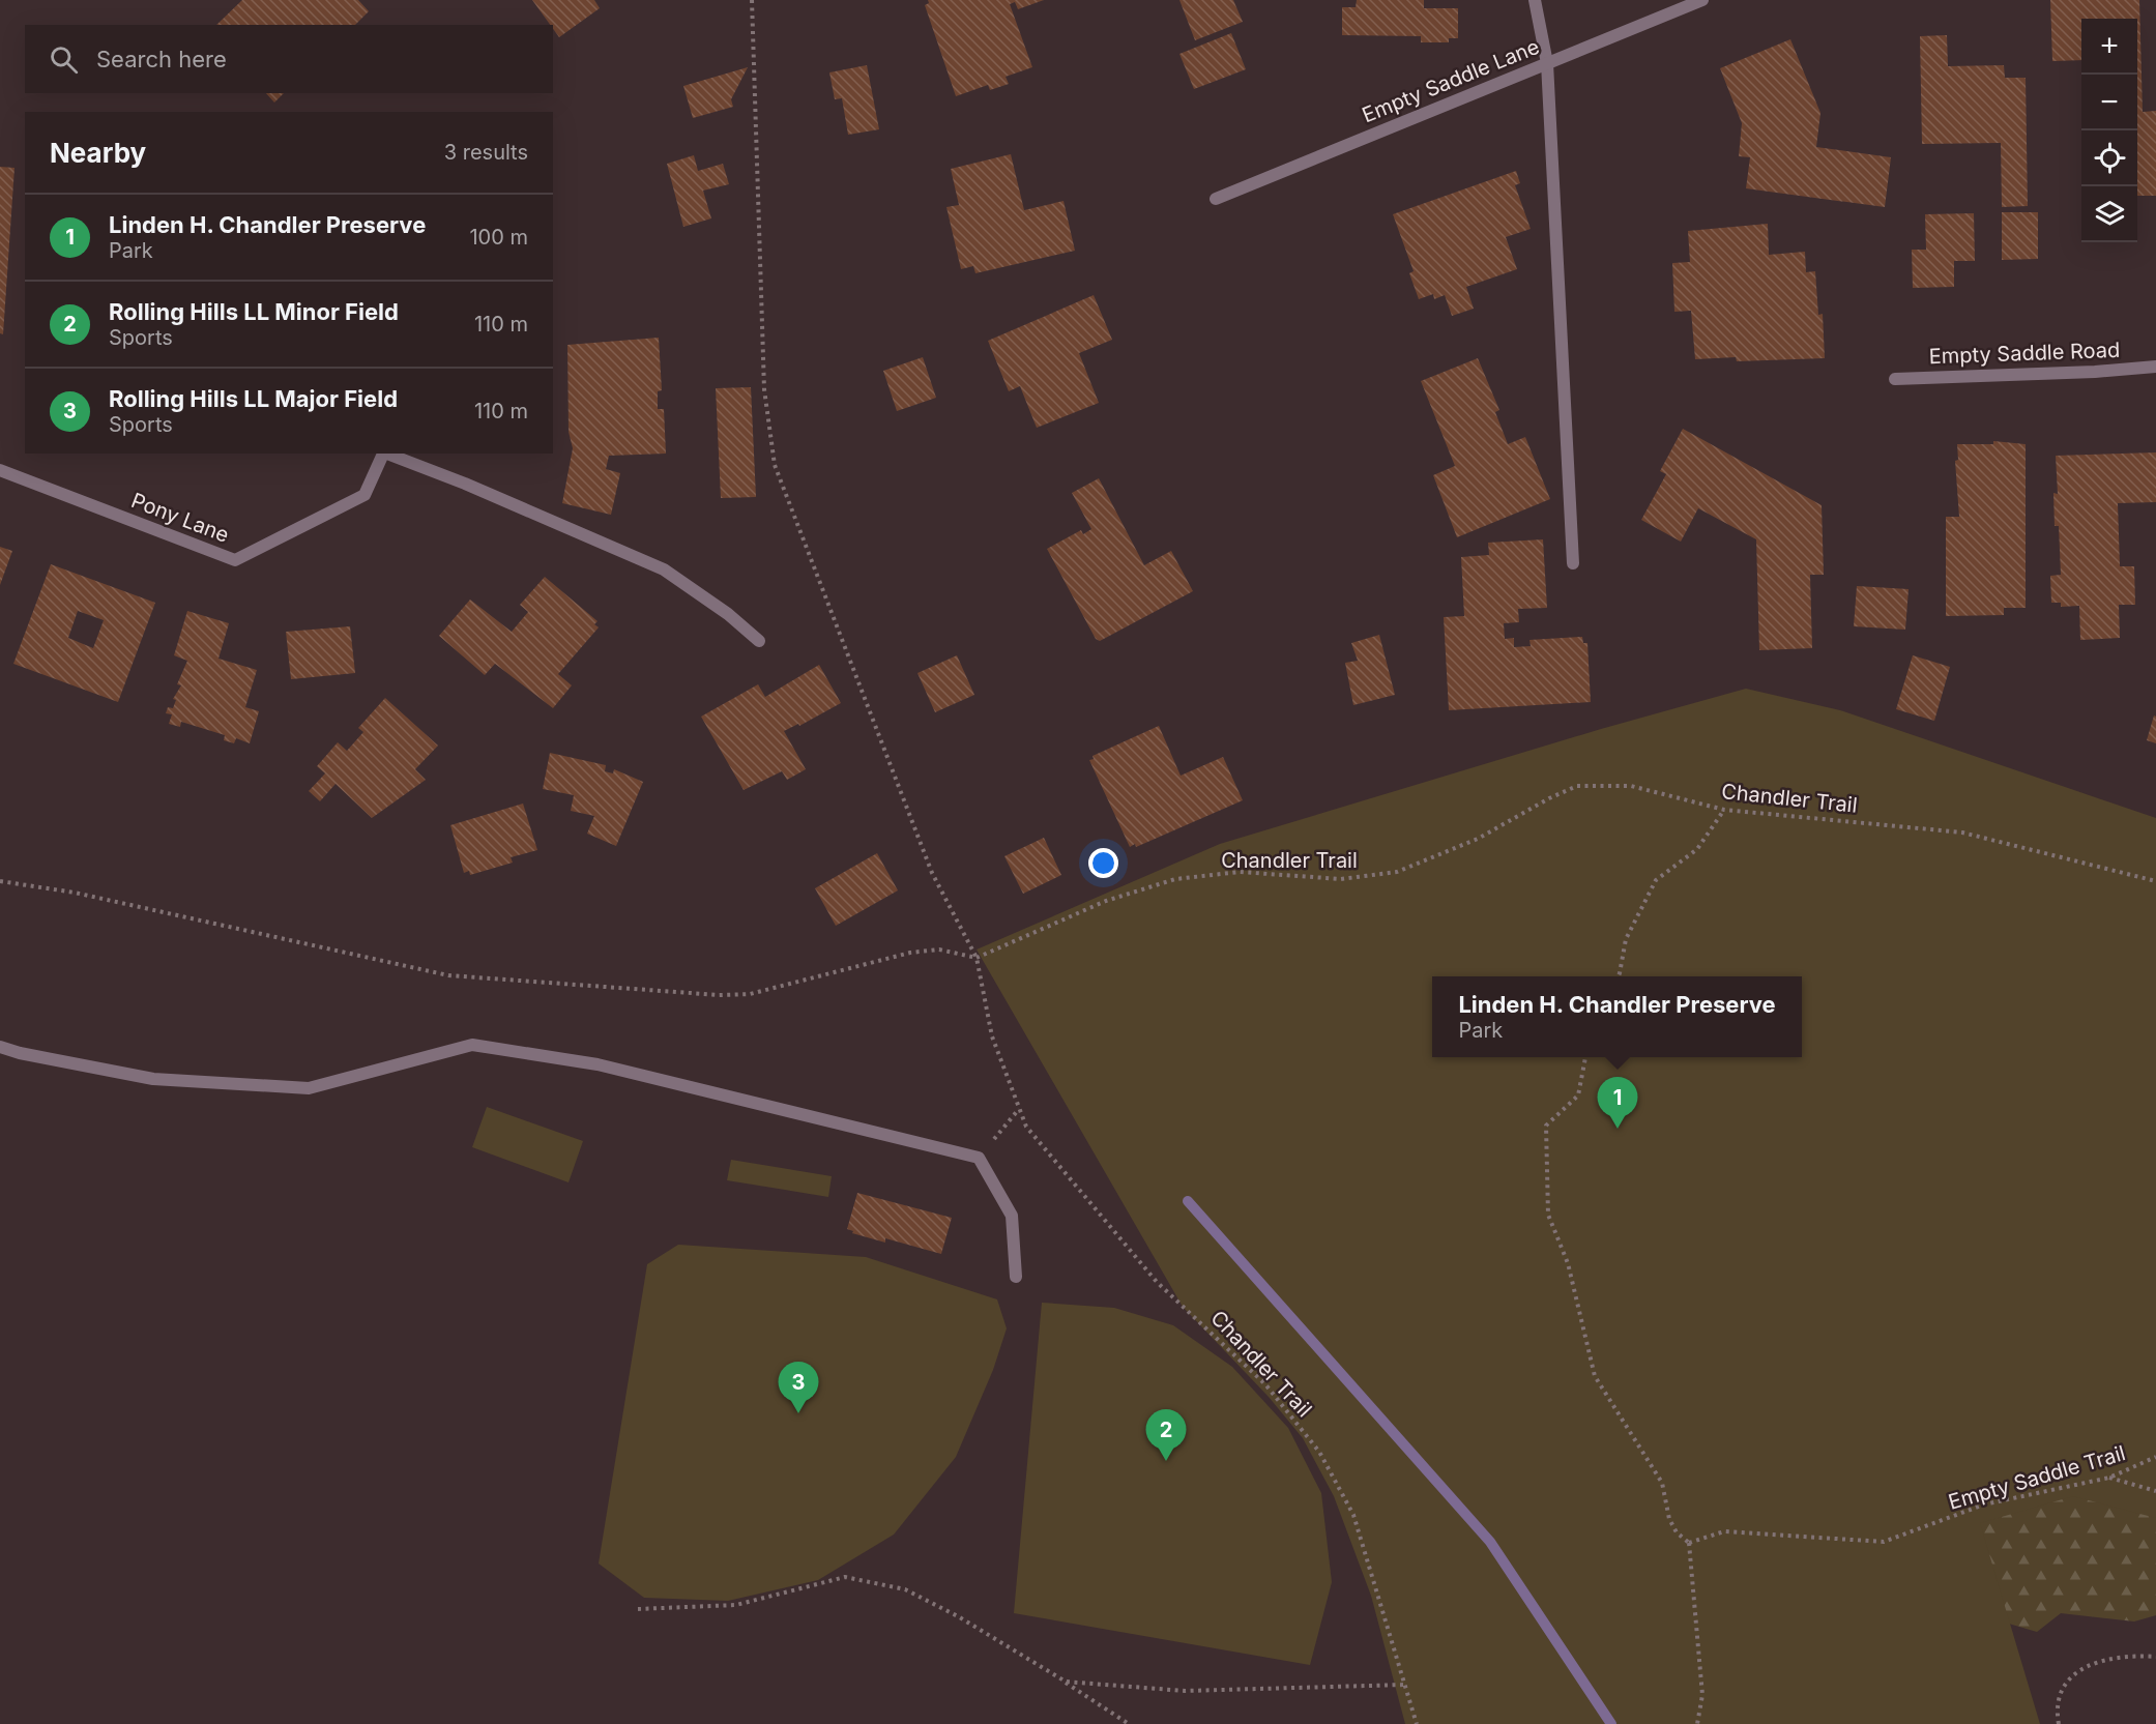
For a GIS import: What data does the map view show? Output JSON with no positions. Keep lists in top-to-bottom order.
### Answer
{
  "streets": {
    "street": ["Empty Saddle Lane", "Empty Saddle Road", "Pony Lane"],
    "path": ["Chandler Trail", "Empty Saddle Trail"]
  },
  "page": {
    "map_buttons": ["+", "−"],
    "search": "Search here",
    "heading": ["Nearby", "3 results"],
    "list": [
      {
        "mark": "1",
        "name": "Linden H. Chandler Preserve",
        "note": "Park",
        "value": "100 m"
      },
      {
        "mark": "2",
        "name": "Rolling Hills LL Minor Field",
        "note": "Sports",
        "value": "110 m"
      },
      {
        "mark": "3",
        "name": "Rolling Hills LL Major Field",
        "note": "Sports",
        "value": "110 m"
      }
    ],
    "popup": ["Linden H. Chandler Preserve", "Park"],
    "pins": ["1", "3", "2"]
  }
}
